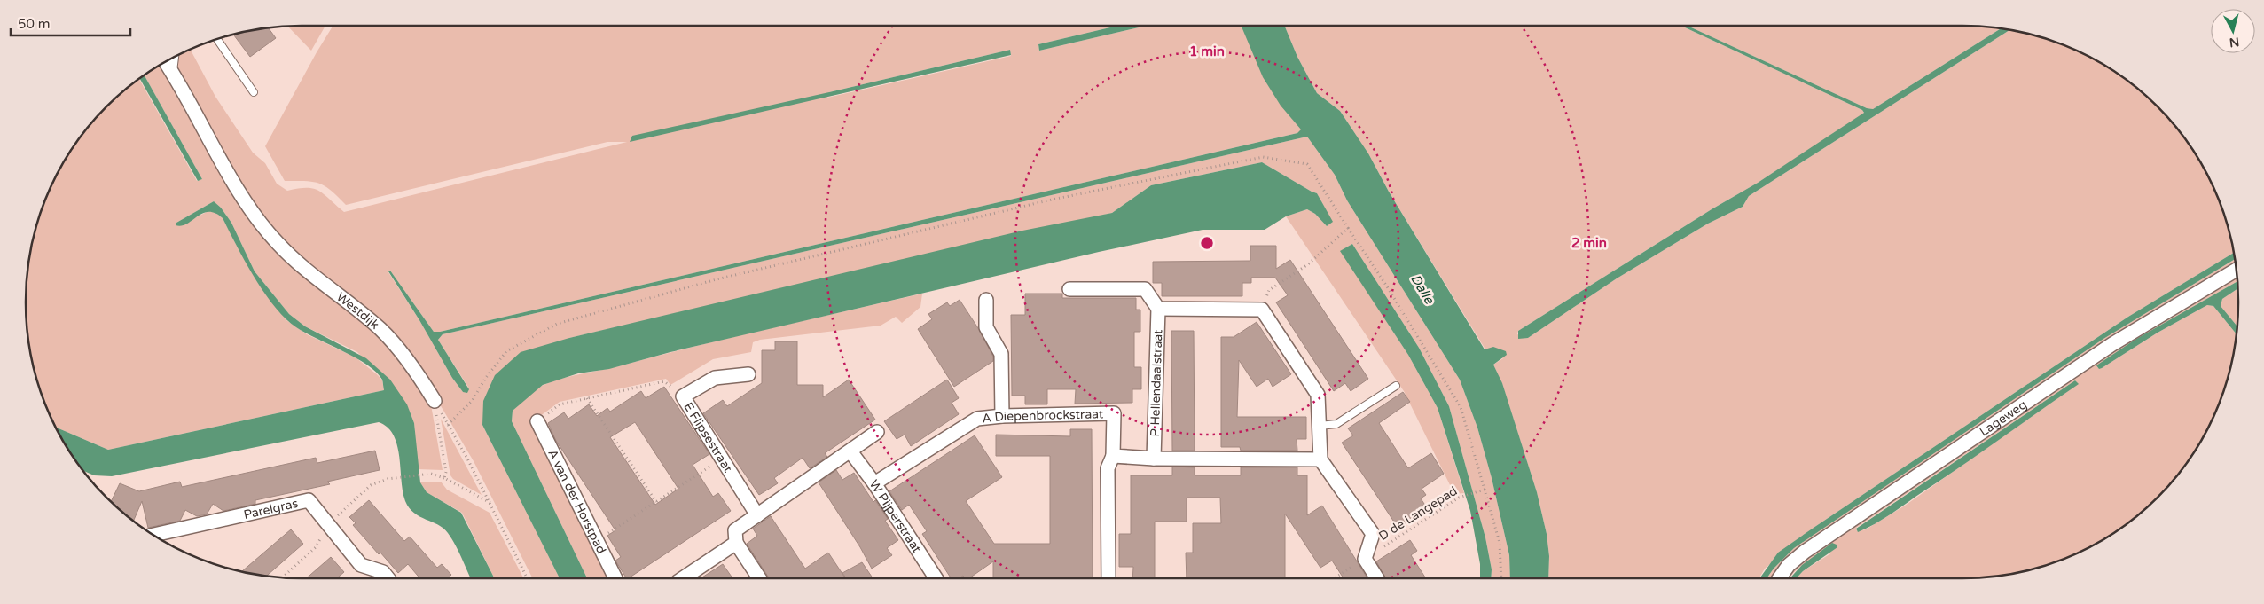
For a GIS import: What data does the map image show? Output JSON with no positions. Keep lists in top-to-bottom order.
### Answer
{
  "streets": {
    "street": [
      "Westdijk",
      "P Hellendaalstraat",
      "A Diepenbrockstraat",
      "Lageweg",
      "E Flipsestraat",
      "A van der Horstpad",
      "Parelgras",
      "W Pijperstraat"
    ],
    "path": ["D de Langepad"]
  },
  "crossings": [
    ["A Diepenbrockstraat", "W Pijperstraat"]
  ],
  "water": ["Dalle"],
  "scale_bar": "50 m",
  "north": "bottom",
  "rings": ["1 min", "2 min"]
}
